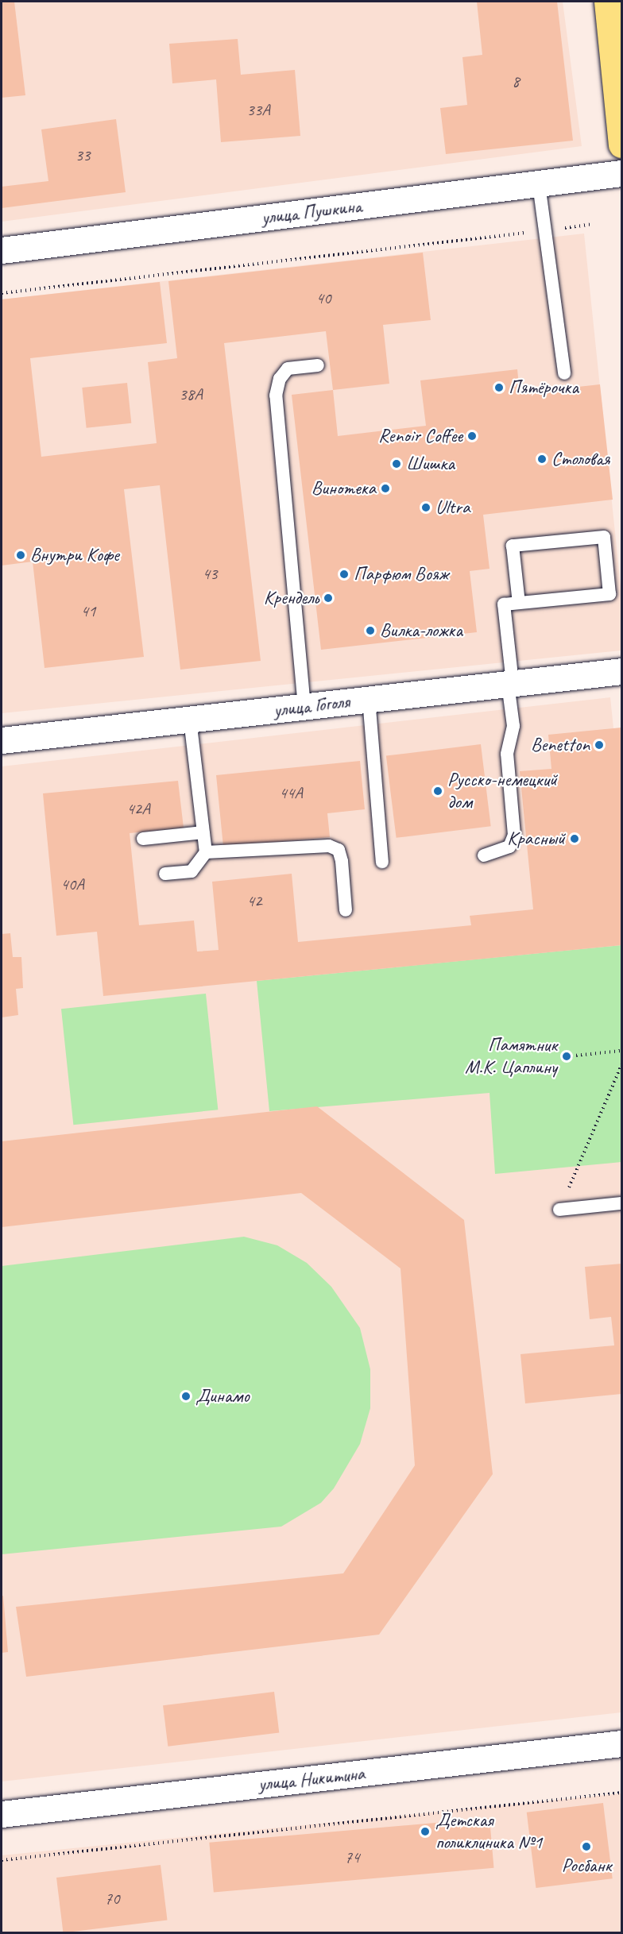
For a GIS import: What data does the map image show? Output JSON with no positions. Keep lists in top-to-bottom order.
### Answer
{
  "streets": {
    "street": ["улица Пушкина", "улица Гоголя", "улица Никитина"]
  },
  "places": [
    "Пятёрочка",
    "Renoir Coffee",
    "Столовая",
    "Шишка",
    "Винотека",
    "Ultra",
    "Внутри Кофе",
    "Парфюм Вояж",
    "Крендель",
    "Вилка-ложка",
    "Benetton",
    "Русско-немецкий дом",
    "Красный",
    "Памятник М.К. Цаплину",
    "Динамо",
    "Детская поликлиника №1",
    "Росбанк"
  ],
  "house_numbers": [
    "8",
    "33А",
    "33",
    "40",
    "38А",
    "43",
    "41",
    "44А",
    "42А",
    "40А",
    "42",
    "74",
    "70"
  ]
}
